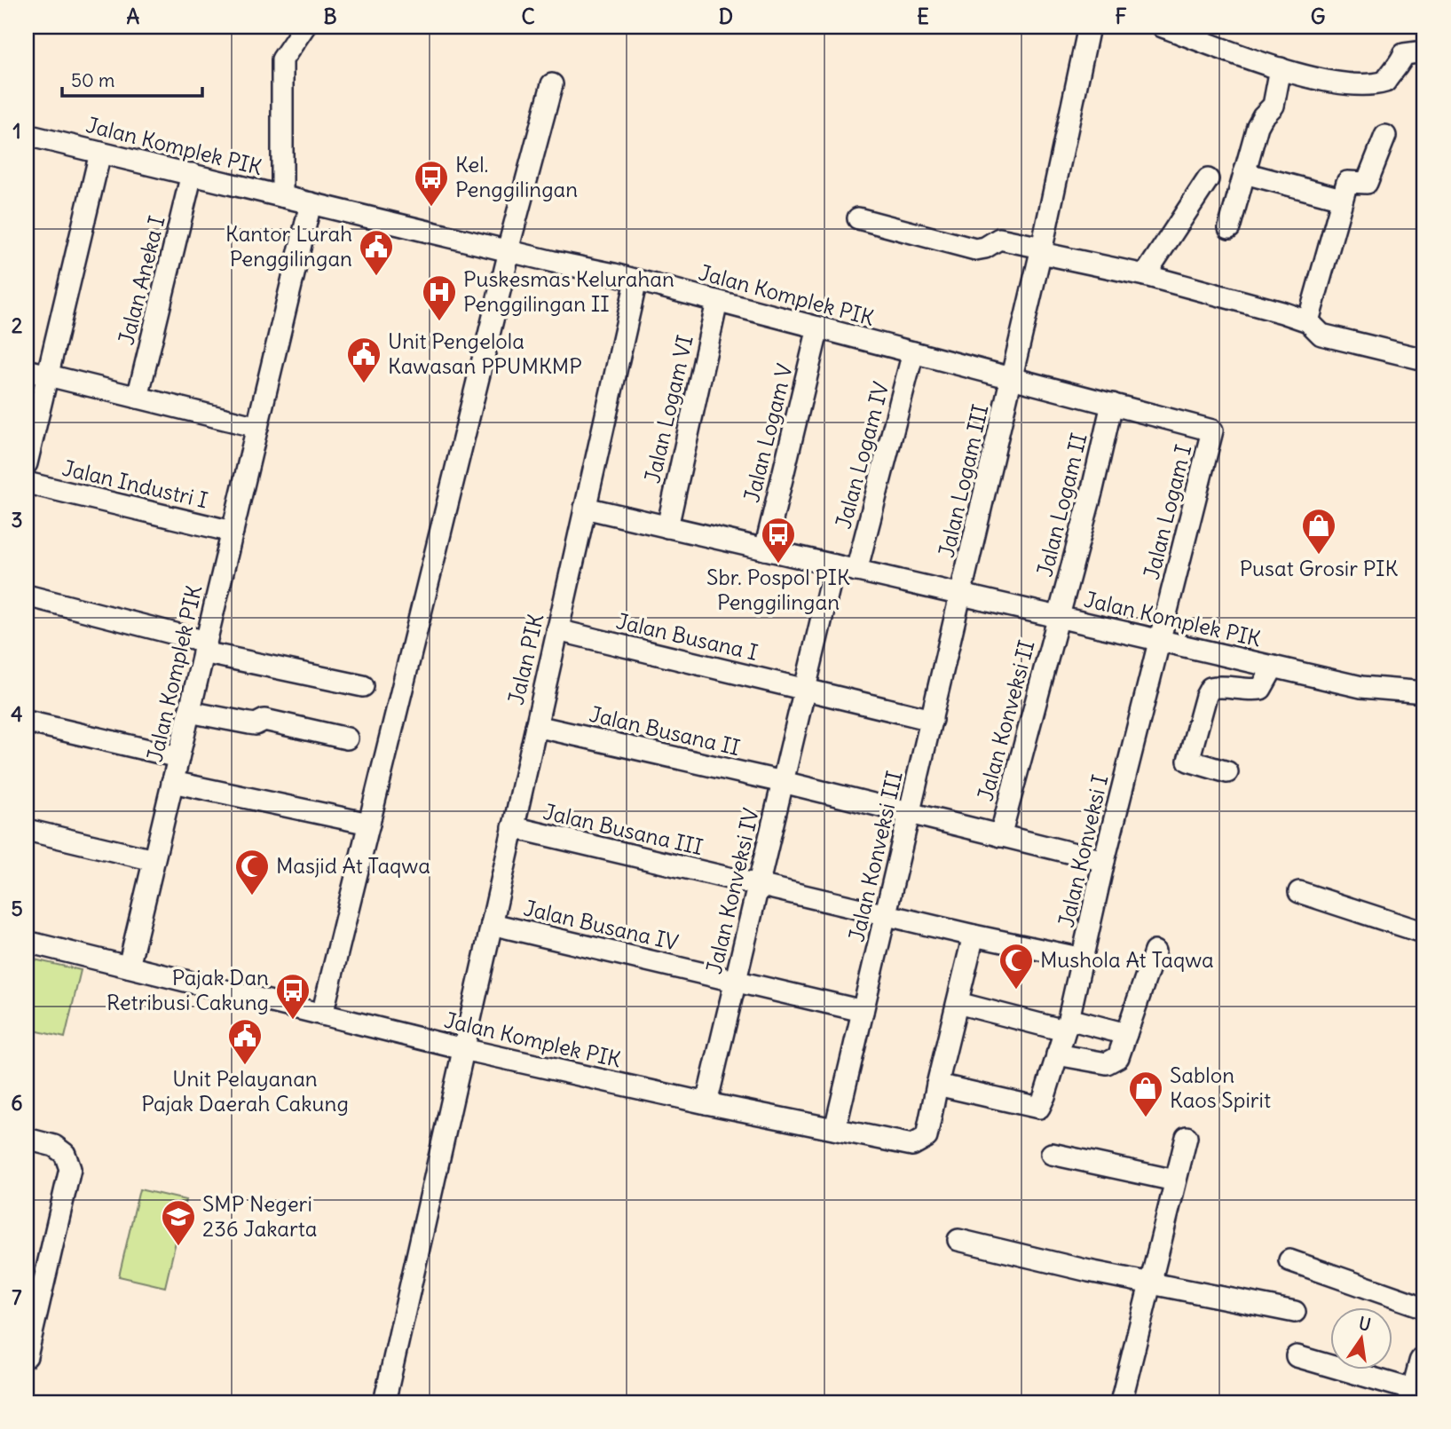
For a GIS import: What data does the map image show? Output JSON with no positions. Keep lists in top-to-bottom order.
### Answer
{
  "streets": {
    "street": [
      "Jalan Komplek PIK",
      "Jalan Aneka I",
      "Jalan Logam VI",
      "Jalan Logam V",
      "Jalan Logam IV",
      "Jalan Logam III",
      "Jalan Industri I",
      "Jalan Logam II",
      "Jalan Logam I",
      "Jalan Busana I",
      "Jalan PIK",
      "Jalan Konveksi II",
      "Jalan Busana II",
      "Jalan Busana III",
      "Jalan Konveksi I",
      "Jalan Konveksi III",
      "Jalan Konveksi IV",
      "Jalan Busana IV"
    ]
  },
  "crossings": [
    ["Jalan Komplek PIK", "Jalan Aneka I"],
    ["Jalan Komplek PIK", "Jalan Logam VI"],
    ["Jalan Komplek PIK", "Jalan Logam V"],
    ["Jalan Komplek PIK", "Jalan Logam IV"],
    ["Jalan Komplek PIK", "Jalan Logam III"],
    ["Jalan Komplek PIK", "Jalan Industri I"],
    ["Jalan Komplek PIK", "Jalan Logam II"],
    ["Jalan Komplek PIK", "Jalan Logam I"],
    ["Jalan Komplek PIK", "Jalan PIK"],
    ["Jalan Komplek PIK", "Jalan Konveksi II"],
    ["Jalan Komplek PIK", "Jalan Konveksi I"],
    ["Jalan Komplek PIK", "Jalan Konveksi III"],
    ["Jalan Komplek PIK", "Jalan Konveksi IV"],
    ["Jalan Logam III", "Jalan Konveksi III"],
    ["Jalan Logam II", "Jalan Konveksi II"],
    ["Jalan Logam I", "Jalan Konveksi I"],
    ["Jalan Busana I", "Jalan PIK"],
    ["Jalan Busana I", "Jalan Konveksi IV"],
    ["Jalan PIK", "Jalan Busana II"],
    ["Jalan PIK", "Jalan Busana III"],
    ["Jalan PIK", "Jalan Busana IV"],
    ["Jalan Konveksi II", "Jalan Busana II"],
    ["Jalan Busana II", "Jalan Konveksi I"],
    ["Jalan Busana II", "Jalan Konveksi III"],
    ["Jalan Busana II", "Jalan Konveksi IV"],
    ["Jalan Busana III", "Jalan Konveksi I"],
    ["Jalan Busana III", "Jalan Konveksi III"],
    ["Jalan Busana III", "Jalan Konveksi IV"],
    ["Jalan Konveksi III", "Jalan Busana IV"],
    ["Jalan Konveksi IV", "Jalan Busana IV"]
  ],
  "places": {
    "bus stop": ["Kel. Penggilingan", "Sbr. Pospol PIK Penggilingan", "Pajak Dan Retribusi Cakung"],
    "public building": ["Kantor Lurah Penggilingan", "Unit Pengelola Kawasan PPUMKMP", "Unit Pelayanan Pajak Daerah Cakung"],
    "hospital": ["Puskesmas Kelurahan Penggilingan II"],
    "shop": ["Pusat Grosir PIK", "Sablon Kaos Spirit"],
    "mosque": ["Masjid At Taqwa", "Mushola At Taqwa"],
    "school or university": ["SMP Negeri 236 Jakarta"]
  },
  "scale_bar": "50 m",
  "north": "top",
  "grid": {
    "columns": [
      "A",
      "B",
      "C",
      "D",
      "E",
      "F",
      "G"
    ],
    "rows": [
      "1",
      "2",
      "3",
      "4",
      "5",
      "6",
      "7"
    ]
  }
}
